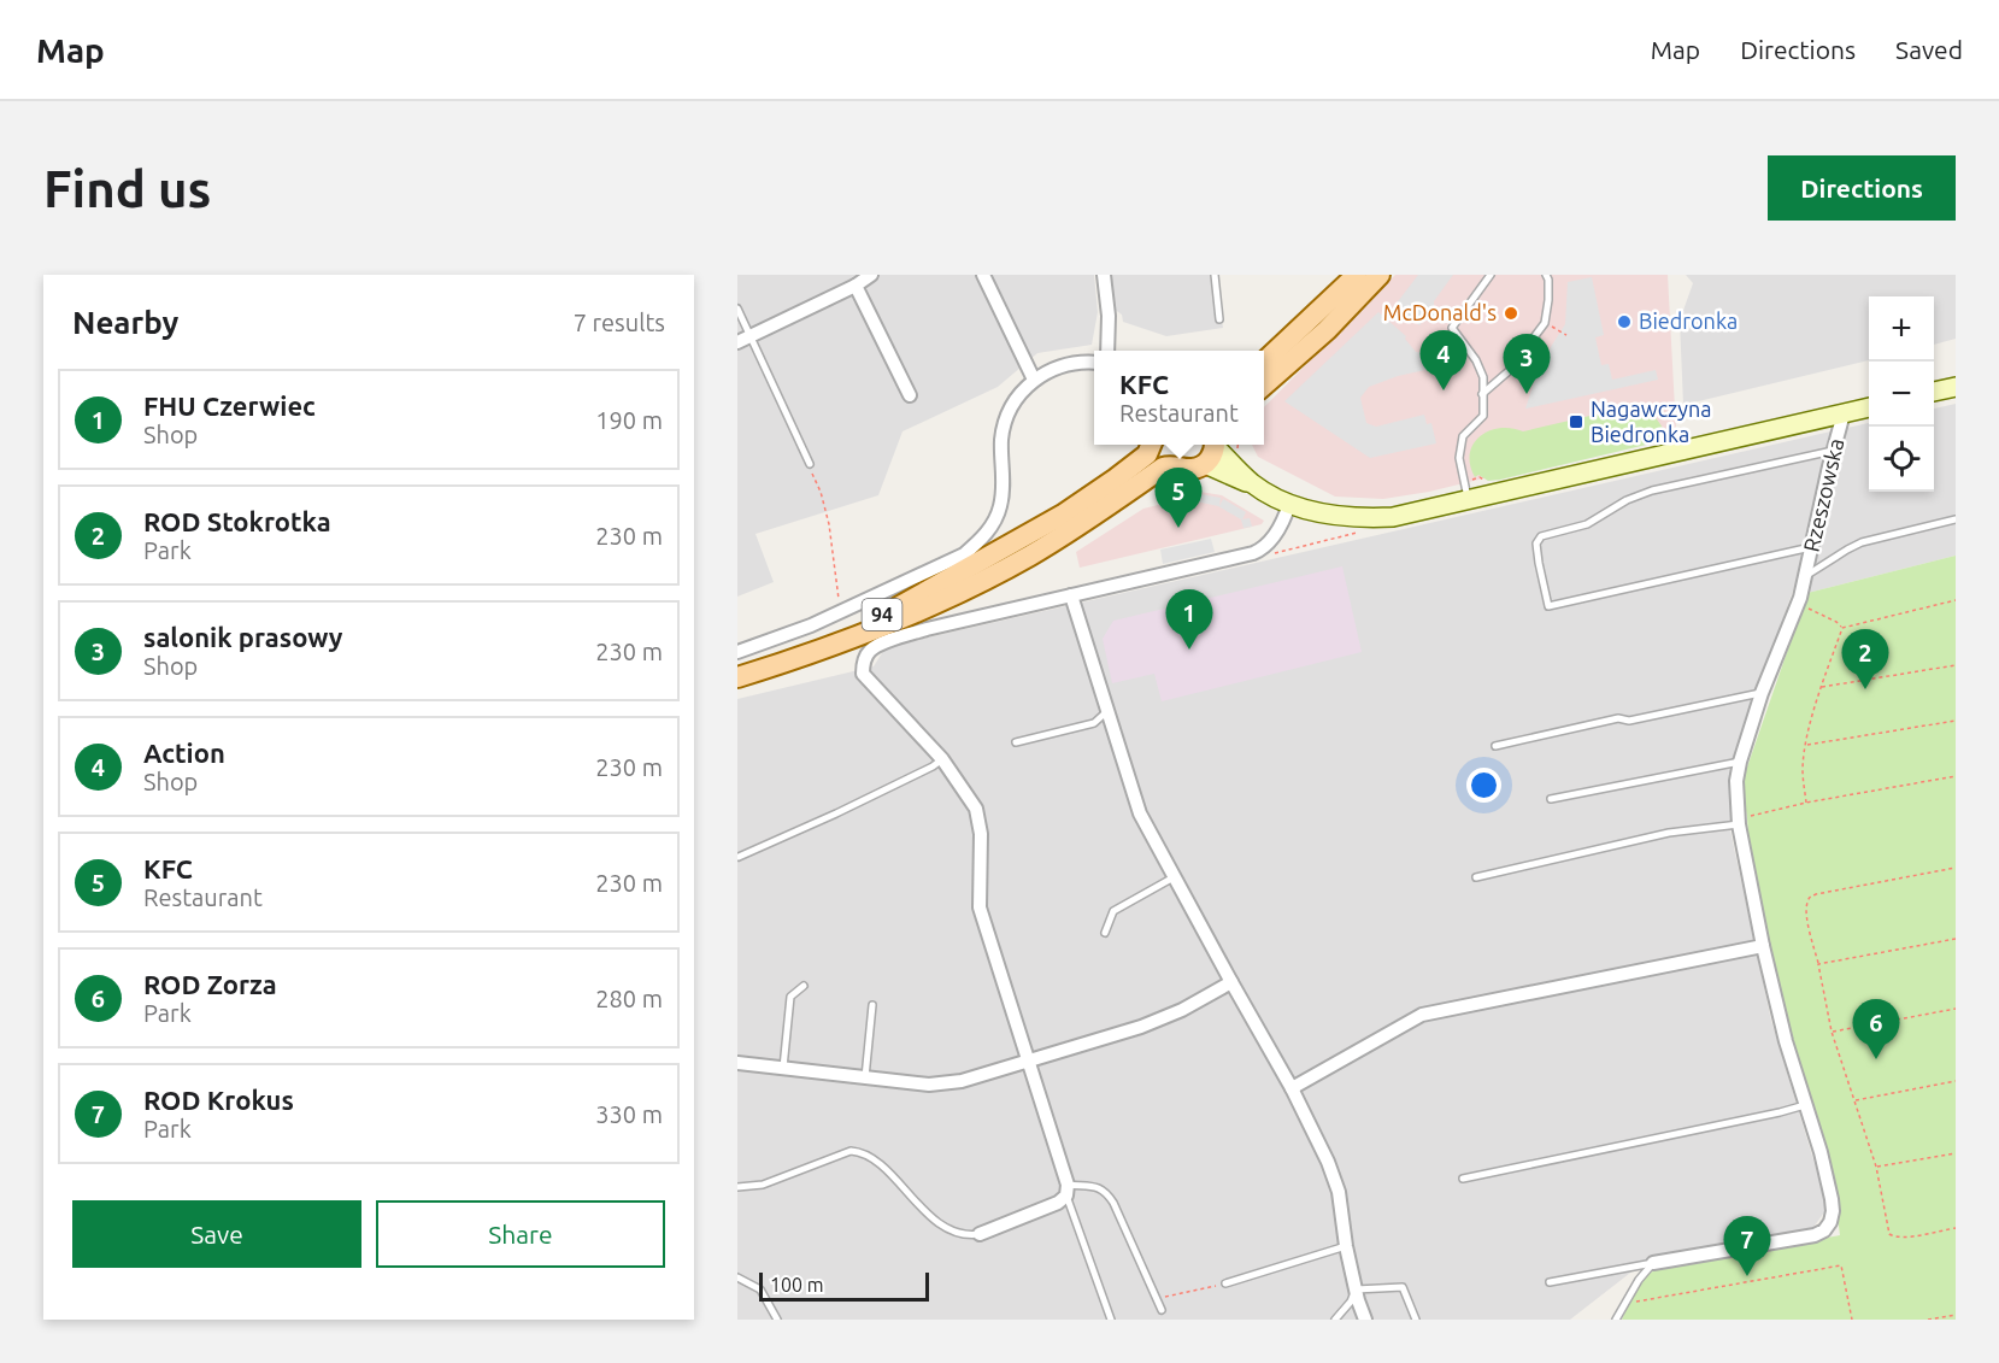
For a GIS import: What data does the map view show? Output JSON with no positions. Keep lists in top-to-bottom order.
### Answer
{
  "streets": {
    "main road": ["94"],
    "street": ["Rzeszowska"]
  },
  "places": {
    "other": ["McDonald's", "Biedronka"],
    "transit": ["Nagawczyna Biedronka"]
  },
  "scale_bar": "100 m",
  "page": {
    "header": "Map",
    "nav": ["Map", "Directions", "Saved"],
    "buttons": [
      "Directions",
      ["Save", "Share"]
    ],
    "title": "Find us",
    "heading": ["Nearby", "7 results"],
    "map_buttons": ["+", "−"],
    "pins": [
      "4",
      "3",
      "5",
      "1",
      "2",
      "6",
      "7"
    ],
    "popup": ["KFC", "Restaurant"],
    "list": [
      {
        "mark": "1",
        "name": "FHU Czerwiec",
        "note": "Shop",
        "value": "190 m"
      },
      {
        "mark": "2",
        "name": "ROD Stokrotka",
        "note": "Park",
        "value": "230 m"
      },
      {
        "mark": "3",
        "name": "salonik prasowy",
        "note": "Shop",
        "value": "230 m"
      },
      {
        "mark": "4",
        "name": "Action",
        "note": "Shop",
        "value": "230 m"
      },
      {
        "mark": "5",
        "name": "KFC",
        "note": "Restaurant",
        "value": "230 m"
      },
      {
        "mark": "6",
        "name": "ROD Zorza",
        "note": "Park",
        "value": "280 m"
      },
      {
        "mark": "7",
        "name": "ROD Krokus",
        "note": "Park",
        "value": "330 m"
      }
    ],
    "scale": "100 m"
  }
}
